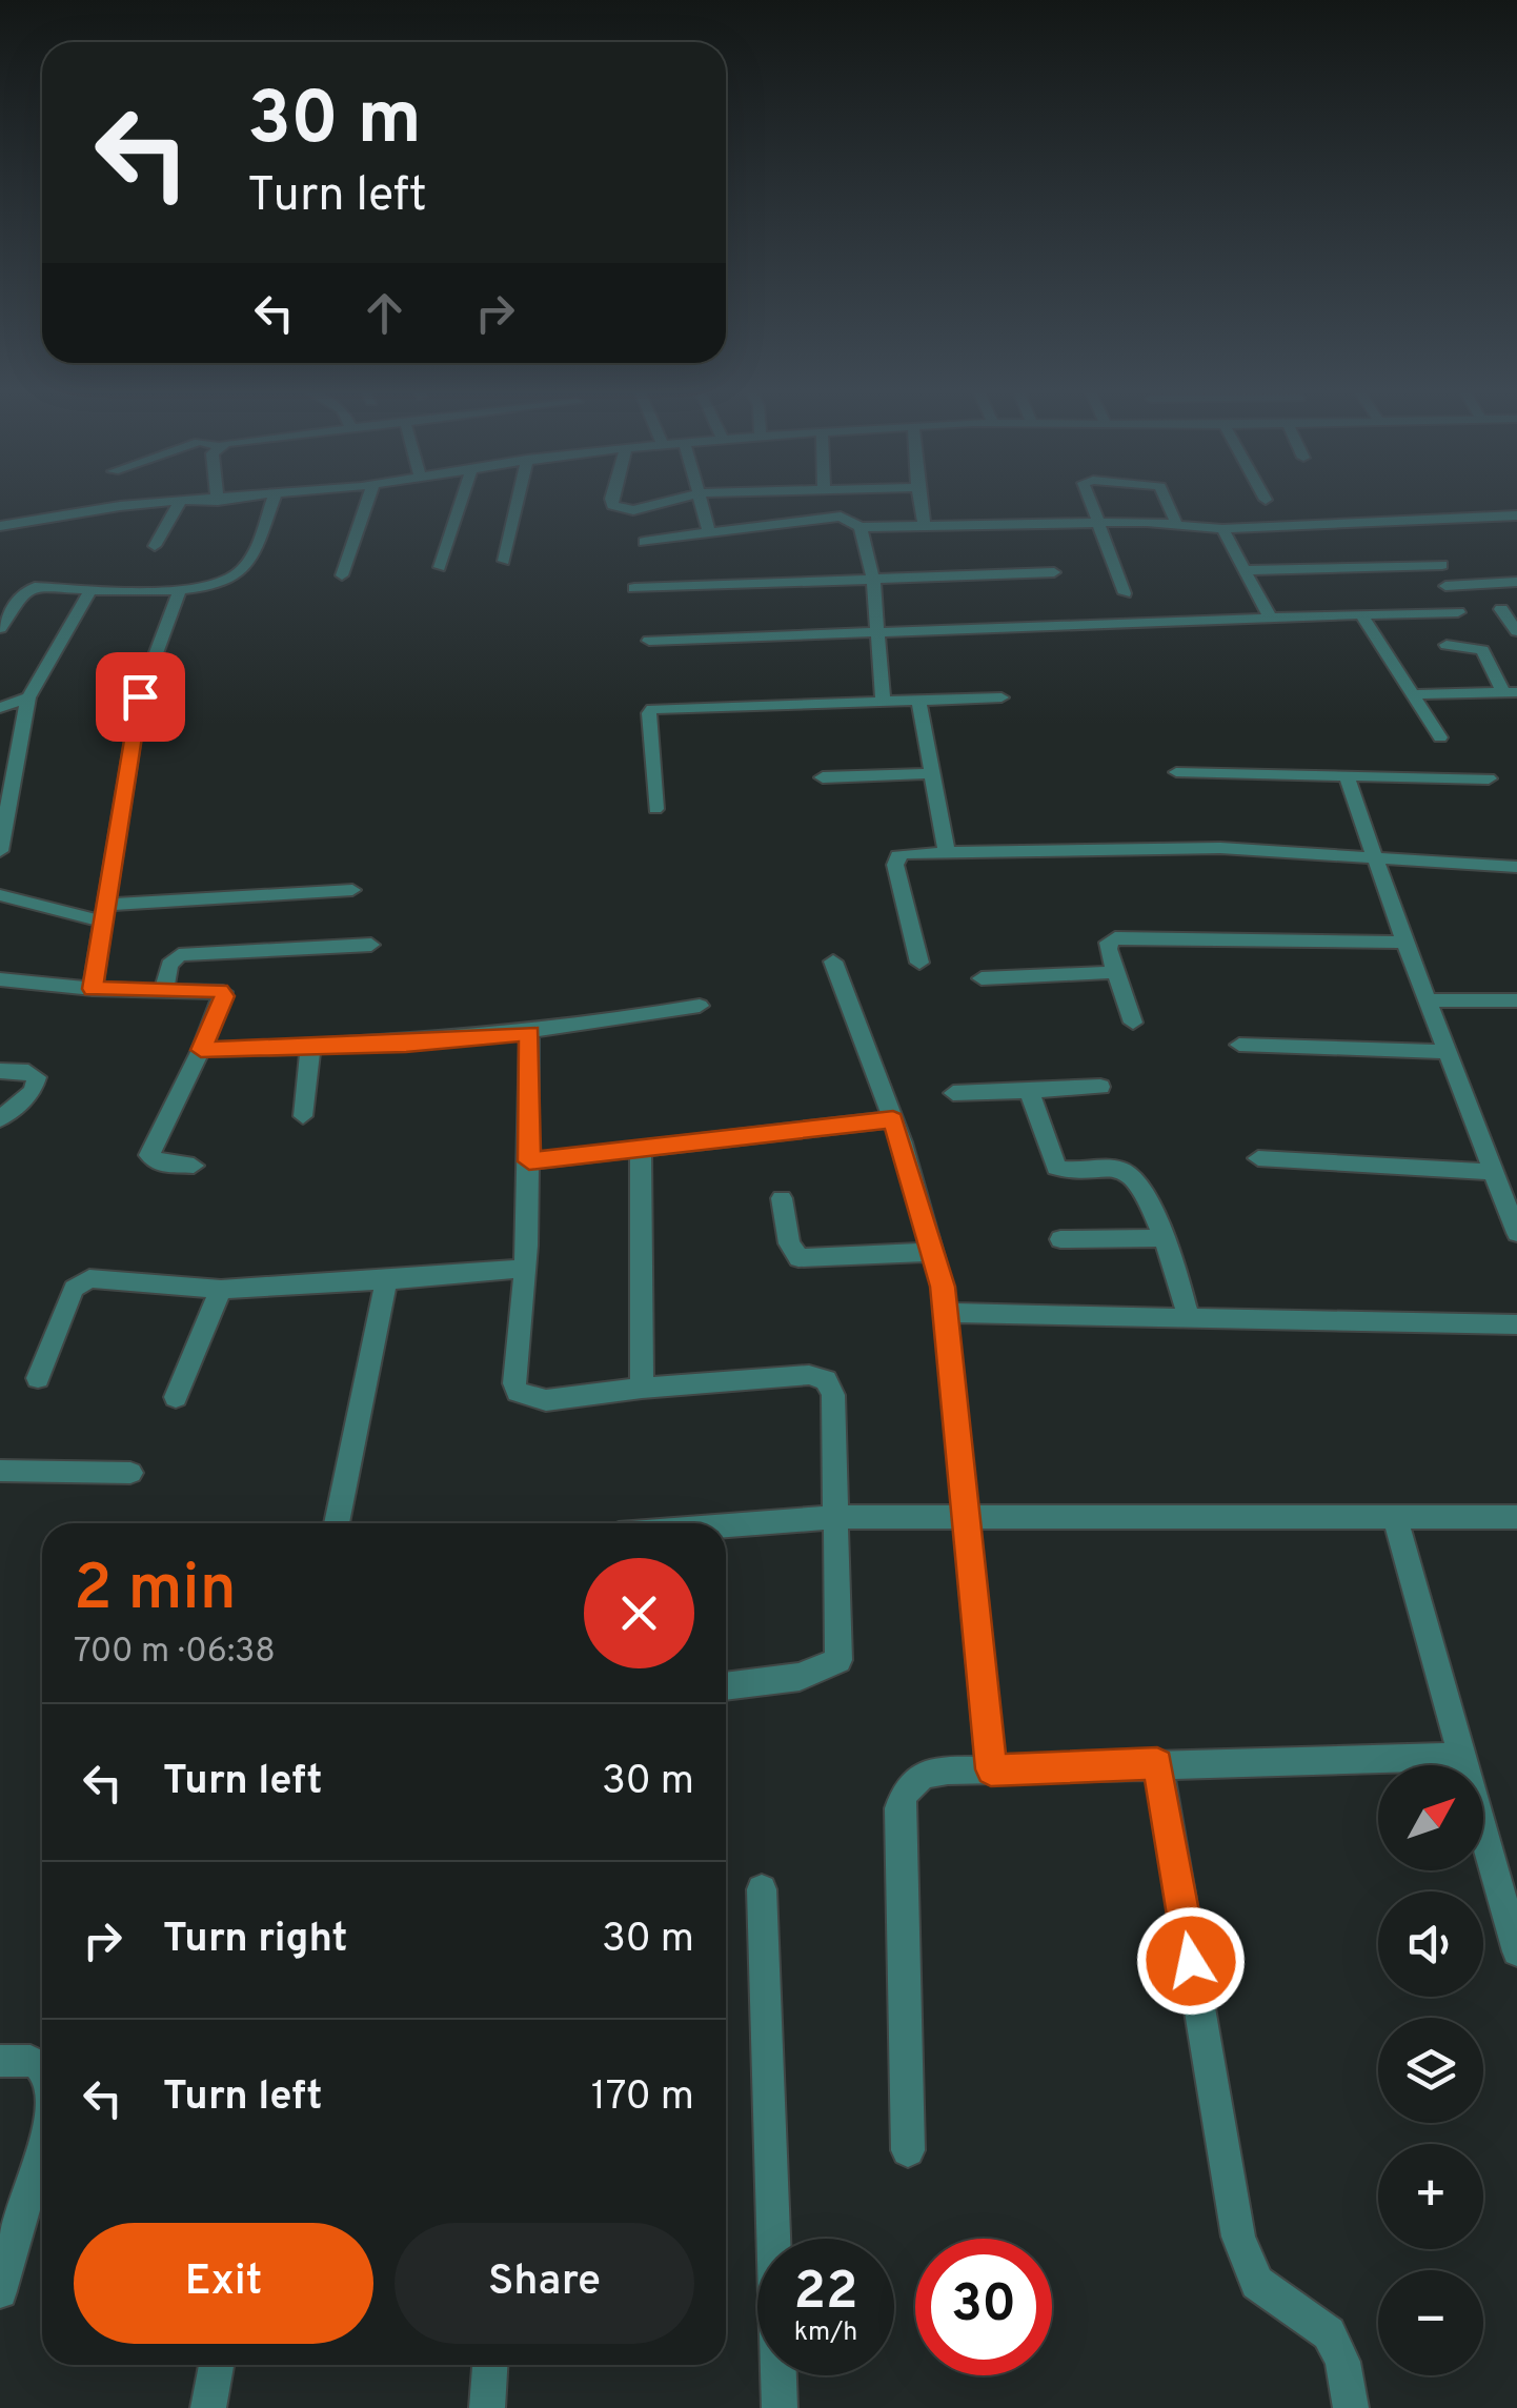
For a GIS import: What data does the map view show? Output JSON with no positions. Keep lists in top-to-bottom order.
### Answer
{
  "north": "top right",
  "page": {
    "turn": ["30 m", "Turn left"],
    "heading": ["2 min", "700 m · 06:38"],
    "list": [
      {
        "name": "Turn left",
        "value": "30 m"
      },
      {
        "name": "Turn right",
        "value": "30 m"
      },
      {
        "name": "Turn left",
        "value": "170 m"
      }
    ],
    "map_buttons": ["+", "−"],
    "buttons": ["Exit", "Share"],
    "speed": "22 km/h",
    "limit": "30"
  }
}
